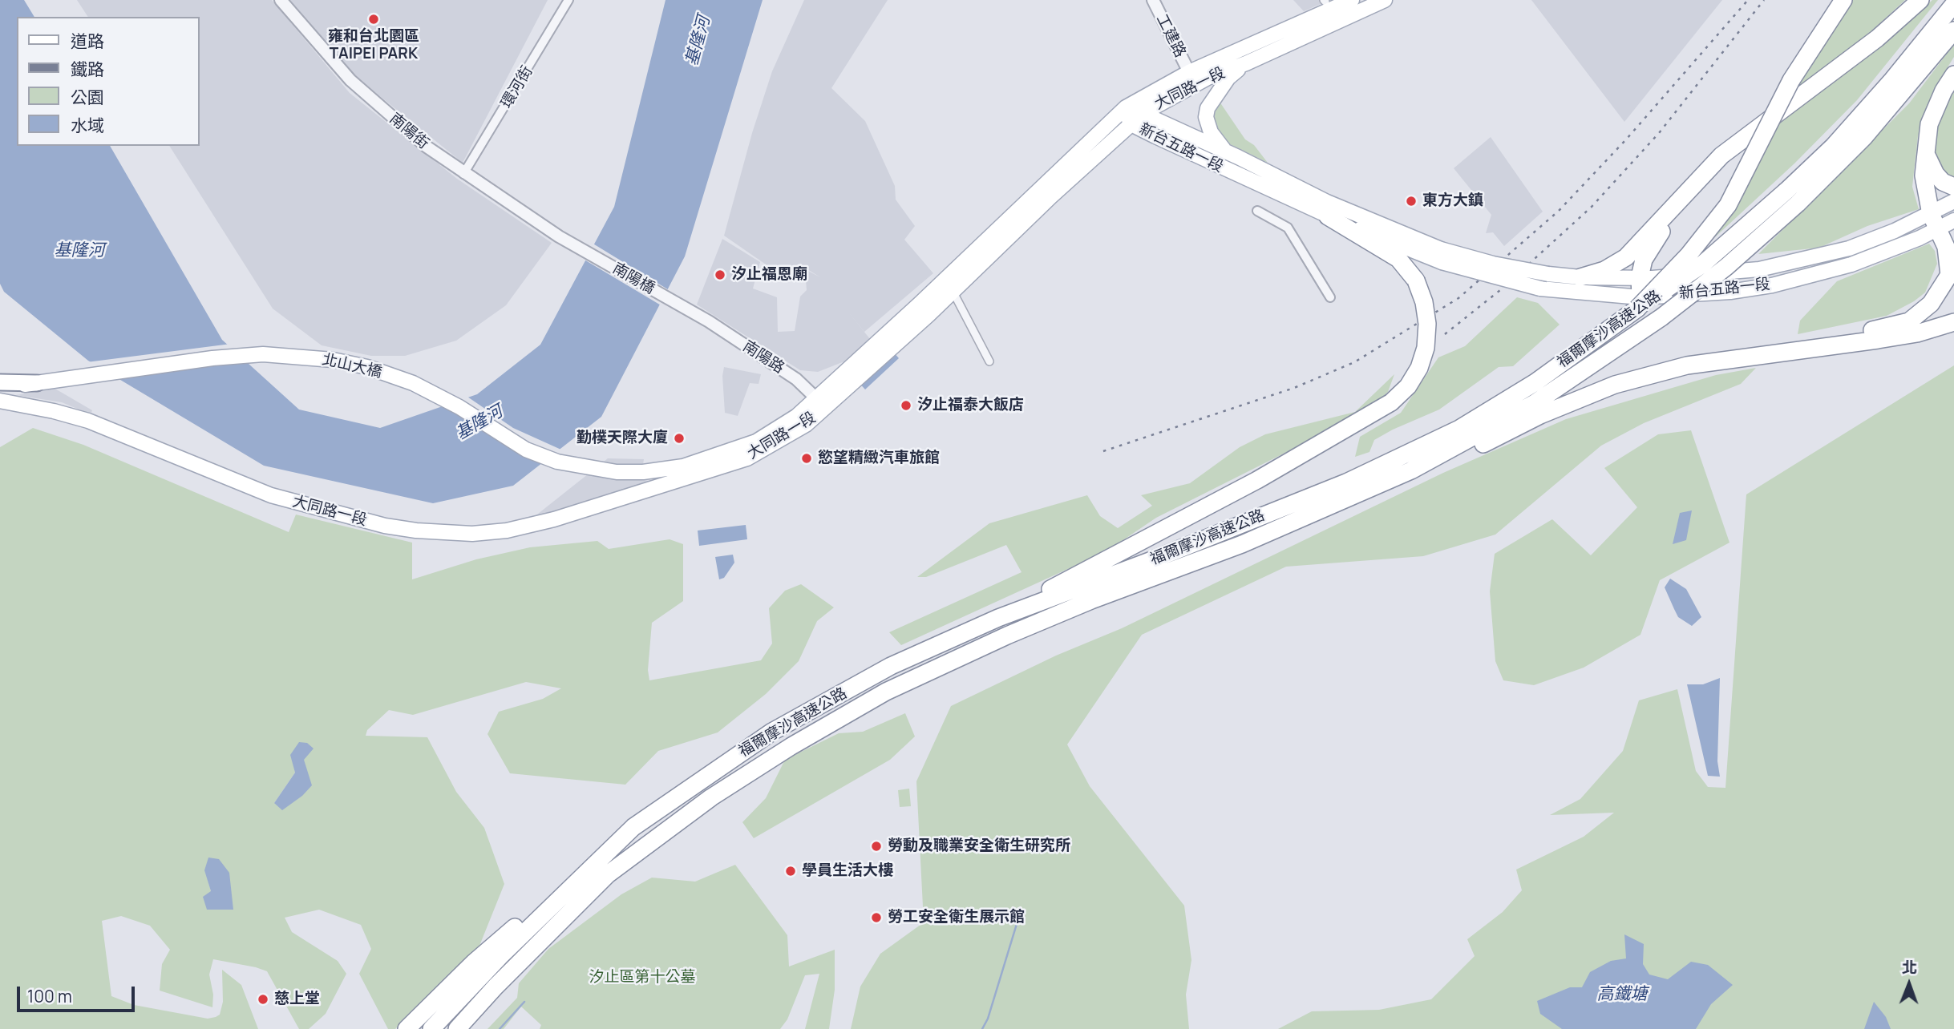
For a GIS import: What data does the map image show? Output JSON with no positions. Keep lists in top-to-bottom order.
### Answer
{
  "streets": {
    "highway": ["福爾摩沙高速公路"],
    "main road": ["大同路一段", "新台五路一段", "北山大橋"],
    "street": [
      "工建路",
      "環河街",
      "南陽街",
      "南陽橋",
      "南陽路"
    ]
  },
  "crossings": [
    ["工建路", "大同路一段"],
    ["環河街", "南陽街"],
    ["大同路一段", "新台五路一段"],
    ["大同路一段", "南陽路"],
    ["大同路一段", "北山大橋"],
    ["南陽街", "南陽橋"],
    ["新台五路一段", "福爾摩沙高速公路"],
    ["南陽橋", "南陽路"]
  ],
  "water": ["基隆河", "高鐵塘"],
  "parks": ["汐止區第十公墓"],
  "places": [
    "雍和台北園區 TAIPEI PARK",
    "東方大鎮",
    "汐止福恩廟",
    "汐止福泰大飯店",
    "勤樸天際大廈",
    "慾望精緻汽車旅館",
    "勞動及職業安全衛生研究所",
    "學員生活大樓",
    "勞工安全衛生展示館",
    "慈上堂"
  ],
  "legend": [
    "道路",
    "鐵路",
    "公園",
    "水域"
  ],
  "scale_bar": "100 m",
  "north": "top"
}
